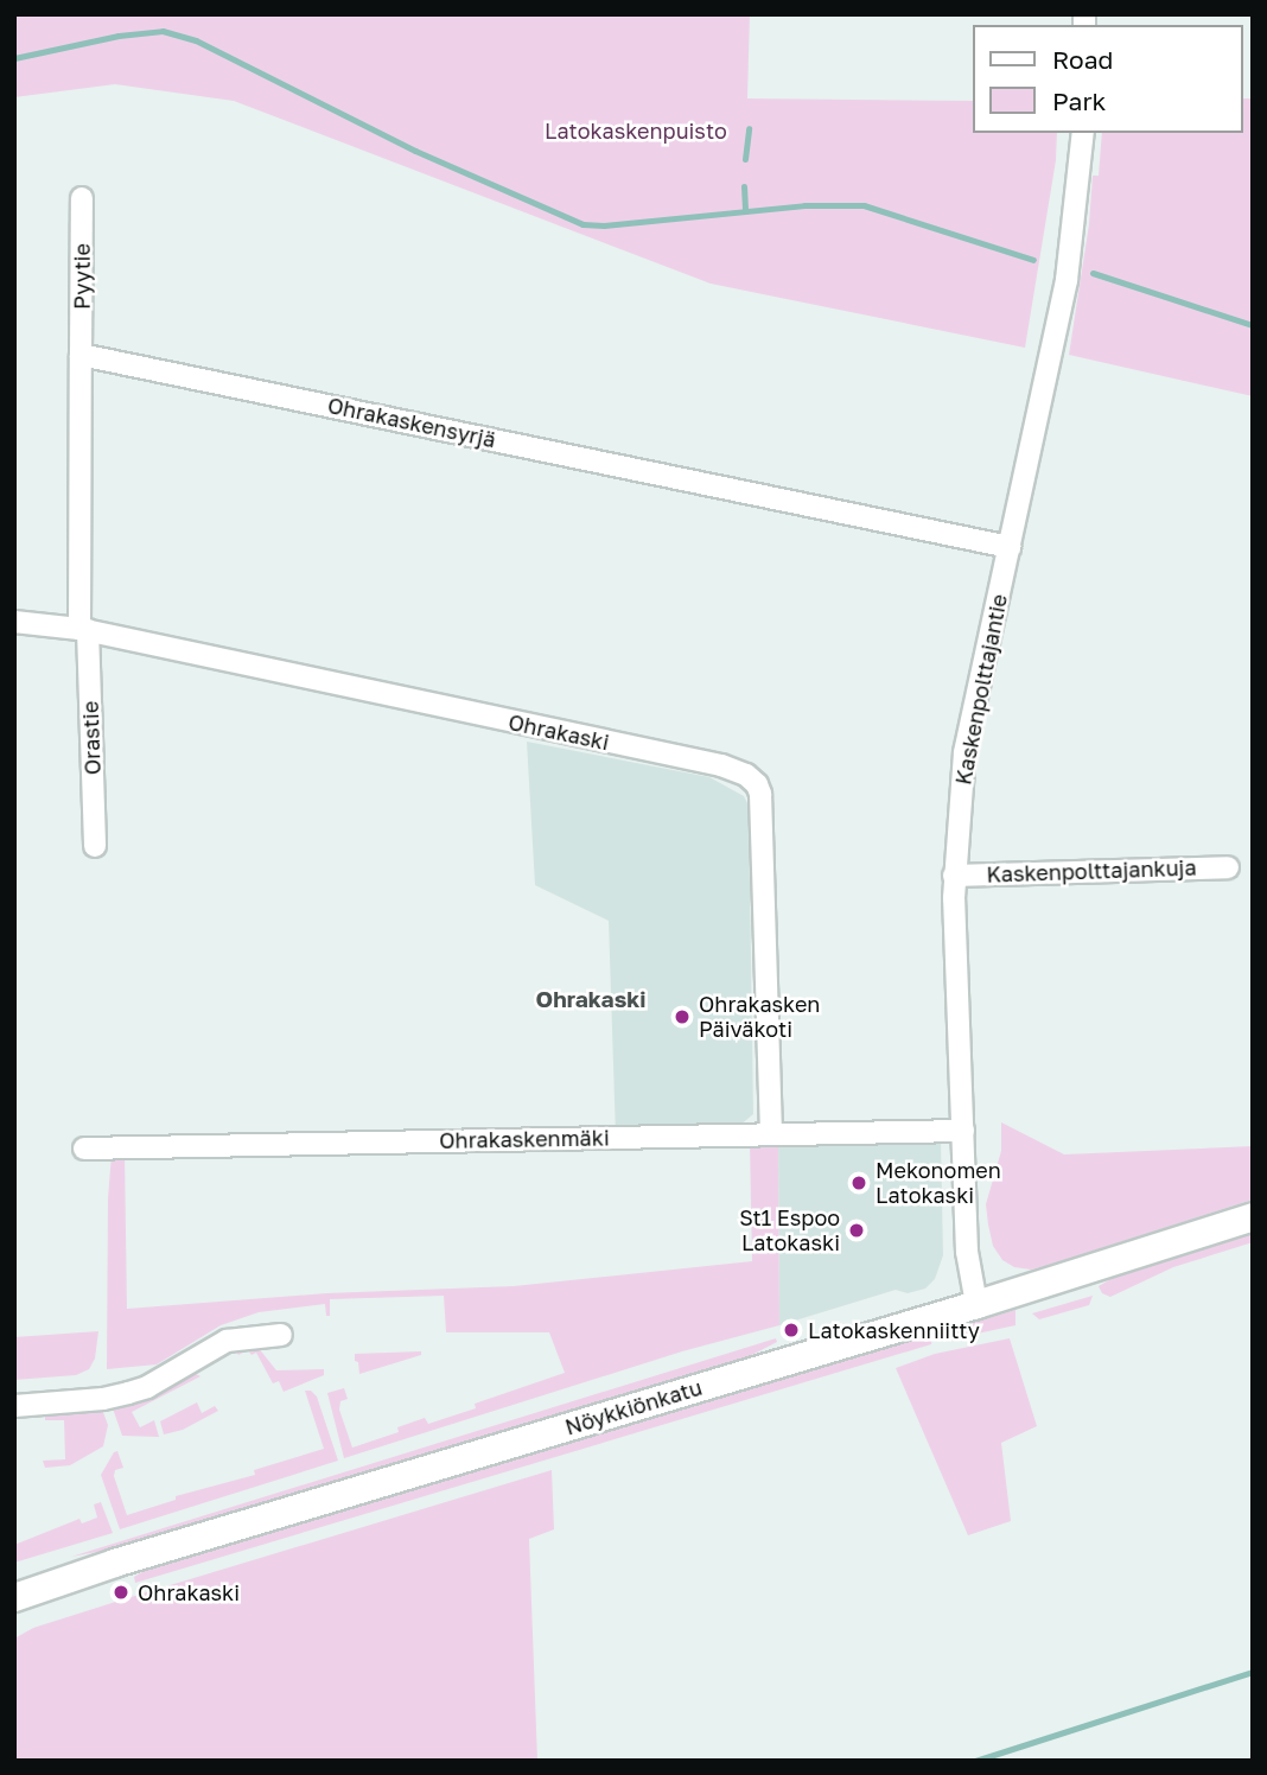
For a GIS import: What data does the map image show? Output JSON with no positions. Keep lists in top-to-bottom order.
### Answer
{
  "streets": {
    "main road": ["Nöykkiönkatu"],
    "street": [
      "Pyytie",
      "Ohrakaskensyrjä",
      "Kaskenpolttajantie",
      "Ohrakaski",
      "Orastie",
      "Kaskenpolttajankuja",
      "Ohrakaskenmäki"
    ]
  },
  "crossings": [
    ["Pyytie", "Ohrakaskensyrjä"],
    ["Ohrakaskensyrjä", "Kaskenpolttajantie"],
    ["Kaskenpolttajantie", "Kaskenpolttajankuja"],
    ["Kaskenpolttajantie", "Ohrakaskenmäki"],
    ["Kaskenpolttajantie", "Nöykkiönkatu"],
    ["Ohrakaski", "Orastie"],
    ["Ohrakaski", "Ohrakaskenmäki"]
  ],
  "districts": ["Ohrakaski"],
  "parks": ["Latokaskenpuisto"],
  "places": [
    "Ohrakasken Päiväkoti",
    "Mekonomen Latokaski",
    "St1 Espoo Latokaski",
    "Latokaskenniitty",
    "Ohrakaski"
  ],
  "legend": ["Road", "Park"]
}
